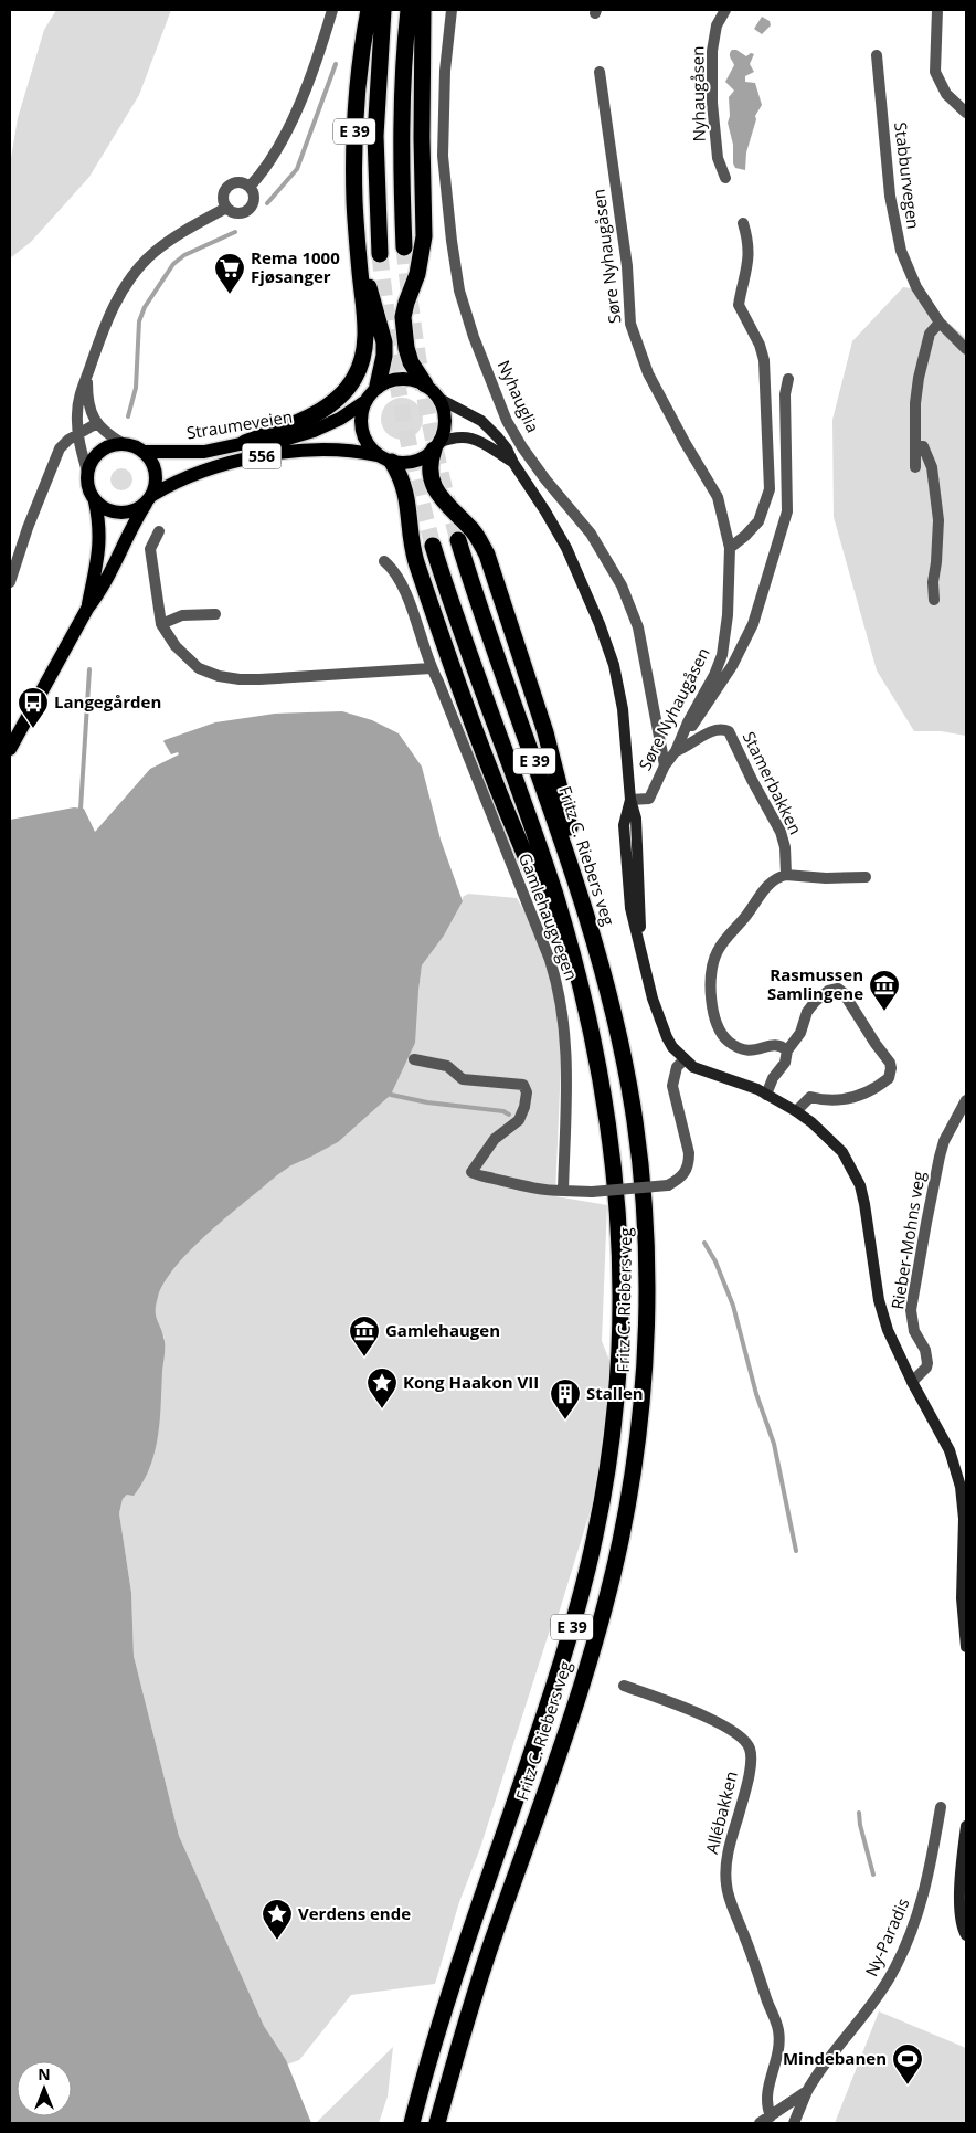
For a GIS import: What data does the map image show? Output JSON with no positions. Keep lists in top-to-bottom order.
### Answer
{
  "streets": {
    "highway": ["E 39", "Fritz C. Riebers veg"],
    "main road": ["Straumeveien", "556"],
    "street": [
      "Nyhaugåsen",
      "Stabburvegen",
      "Søre Nyhaugåsen",
      "Nyhauglia",
      "Stamerbakken",
      "Gamlehaugvegen",
      "Rieber-Mohns veg",
      "Allébakken",
      "Ny-Paradis"
    ]
  },
  "crossings": [
    ["E 39", "Straumeveien"],
    ["E 39", "Fritz C. Riebers veg"],
    ["Søre Nyhaugåsen", "Nyhauglia"],
    ["Søre Nyhaugåsen", "Stamerbakken"],
    ["Straumeveien", "556"],
    ["Allébakken", "Ny-Paradis"]
  ],
  "places": {
    "supermarket": ["Rema 1000 Fjøsanger"],
    "bus stop": ["Langegården"],
    "museum": ["Rasmussen Samlingene", "Gamlehaugen"],
    "place": ["Kong Haakon VII", "Verdens ende"],
    "building": ["Stallen"],
    "sports": ["Mindebanen"]
  },
  "north": "top"
}
